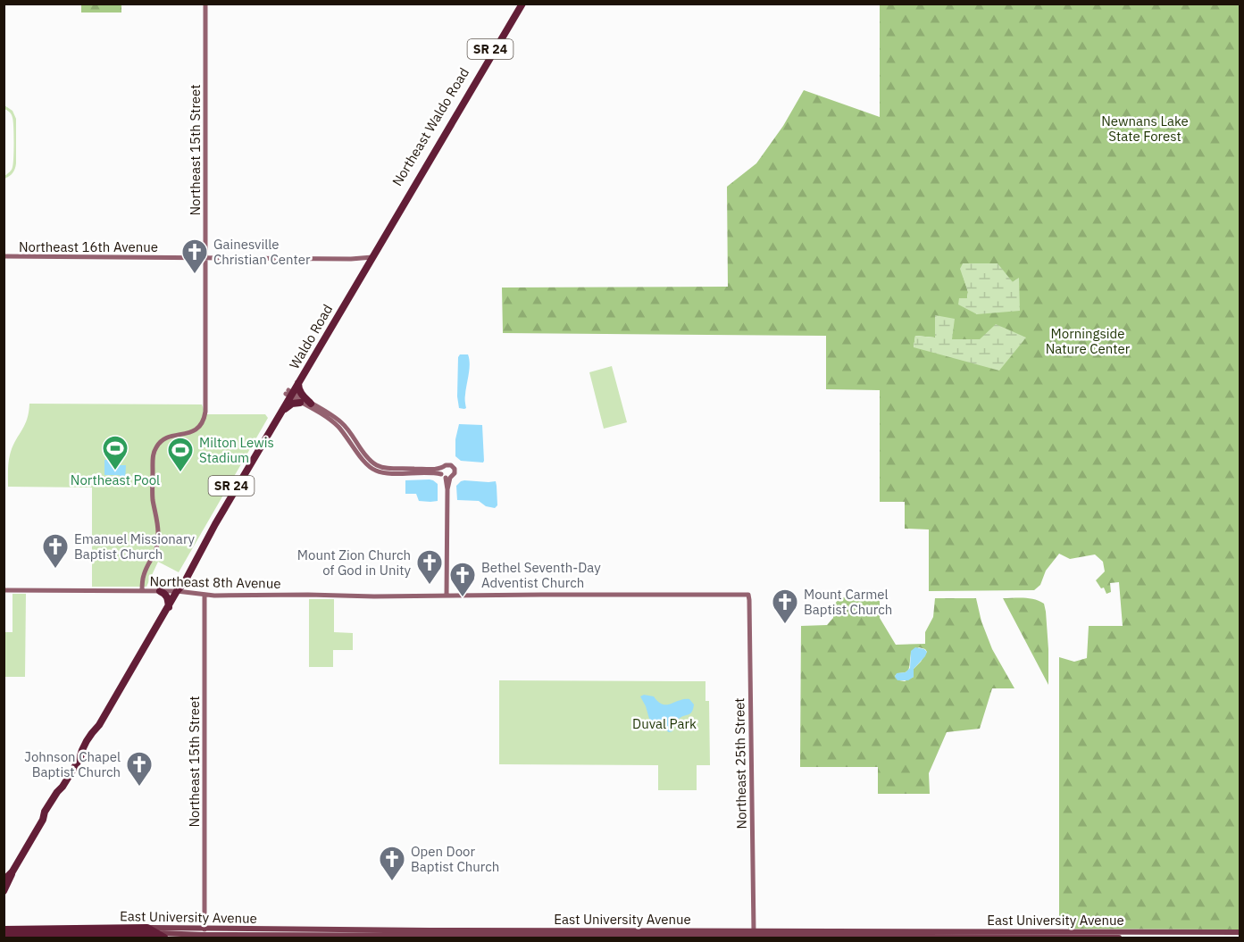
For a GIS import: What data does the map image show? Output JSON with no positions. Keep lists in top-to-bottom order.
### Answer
{
  "streets": {
    "highway": [
      "SR 24",
      "Northeast Waldo Road",
      "Waldo Road",
      "East University Avenue"
    ],
    "street": [
      "Northeast 15th Street",
      "Northeast 16th Avenue",
      "Northeast 8th Avenue",
      "Northeast 25th Street"
    ]
  },
  "crossings": [
    ["Northeast Waldo Road", "Waldo Road"],
    ["Northeast 15th Street", "Northeast 16th Avenue"],
    ["Northeast 15th Street", "Northeast 8th Avenue"],
    ["Northeast 15th Street", "East University Avenue"],
    ["Northeast 16th Avenue", "Waldo Road"],
    ["Waldo Road", "Northeast 8th Avenue"],
    ["Northeast 8th Avenue", "Northeast 25th Street"],
    ["Northeast 25th Street", "East University Avenue"]
  ],
  "parks": ["Newnans Lake State Forest", "Morningside Nature Center", "Duval Park"],
  "places": {
    "church": [
      "Gainesville Christian Center",
      "Emanuel Missionary Baptist Church",
      "Mount Zion Church of God in Unity",
      "Bethel Seventh-Day Adventist Church",
      "Mount Carmel Baptist Church",
      "Johnson Chapel Baptist Church",
      "Open Door Baptist Church"
    ],
    "sports": ["Northeast Pool", "Milton Lewis Stadium"]
  }
}
